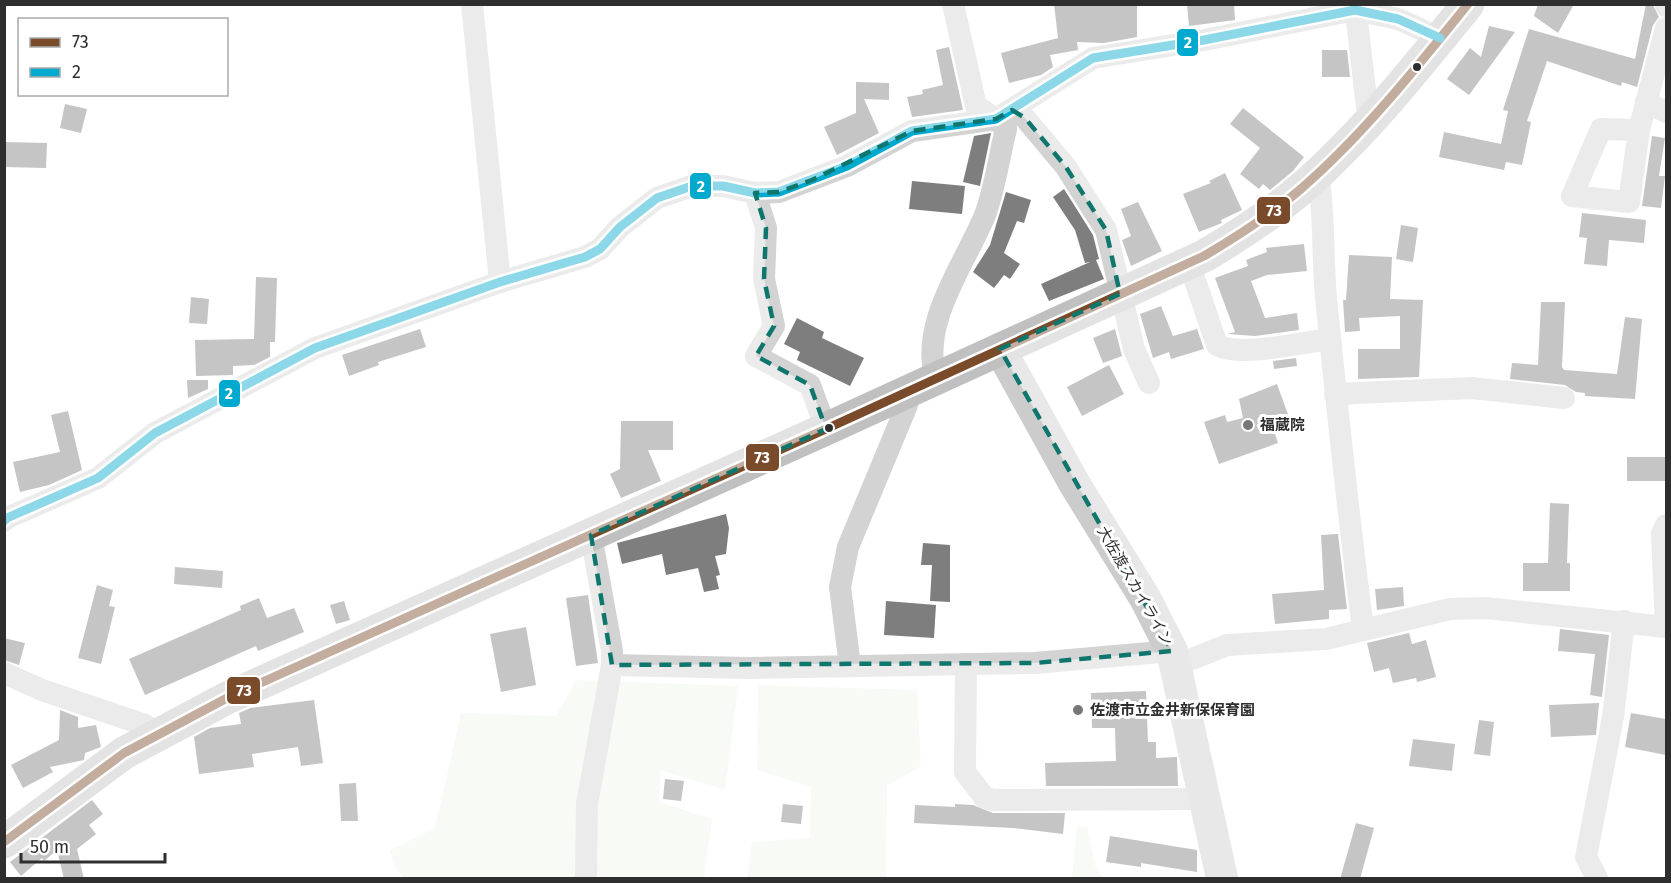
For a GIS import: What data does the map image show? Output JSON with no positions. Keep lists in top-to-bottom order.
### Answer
{
  "streets": {
    "street": ["大佐渡スカイライン"]
  },
  "places": ["福蔵院", "佐渡市立金井新保保育園"],
  "lines": ["transit line 73", "transit line 2"],
  "legend": ["73", "2"],
  "scale_bar": "50 m"
}
